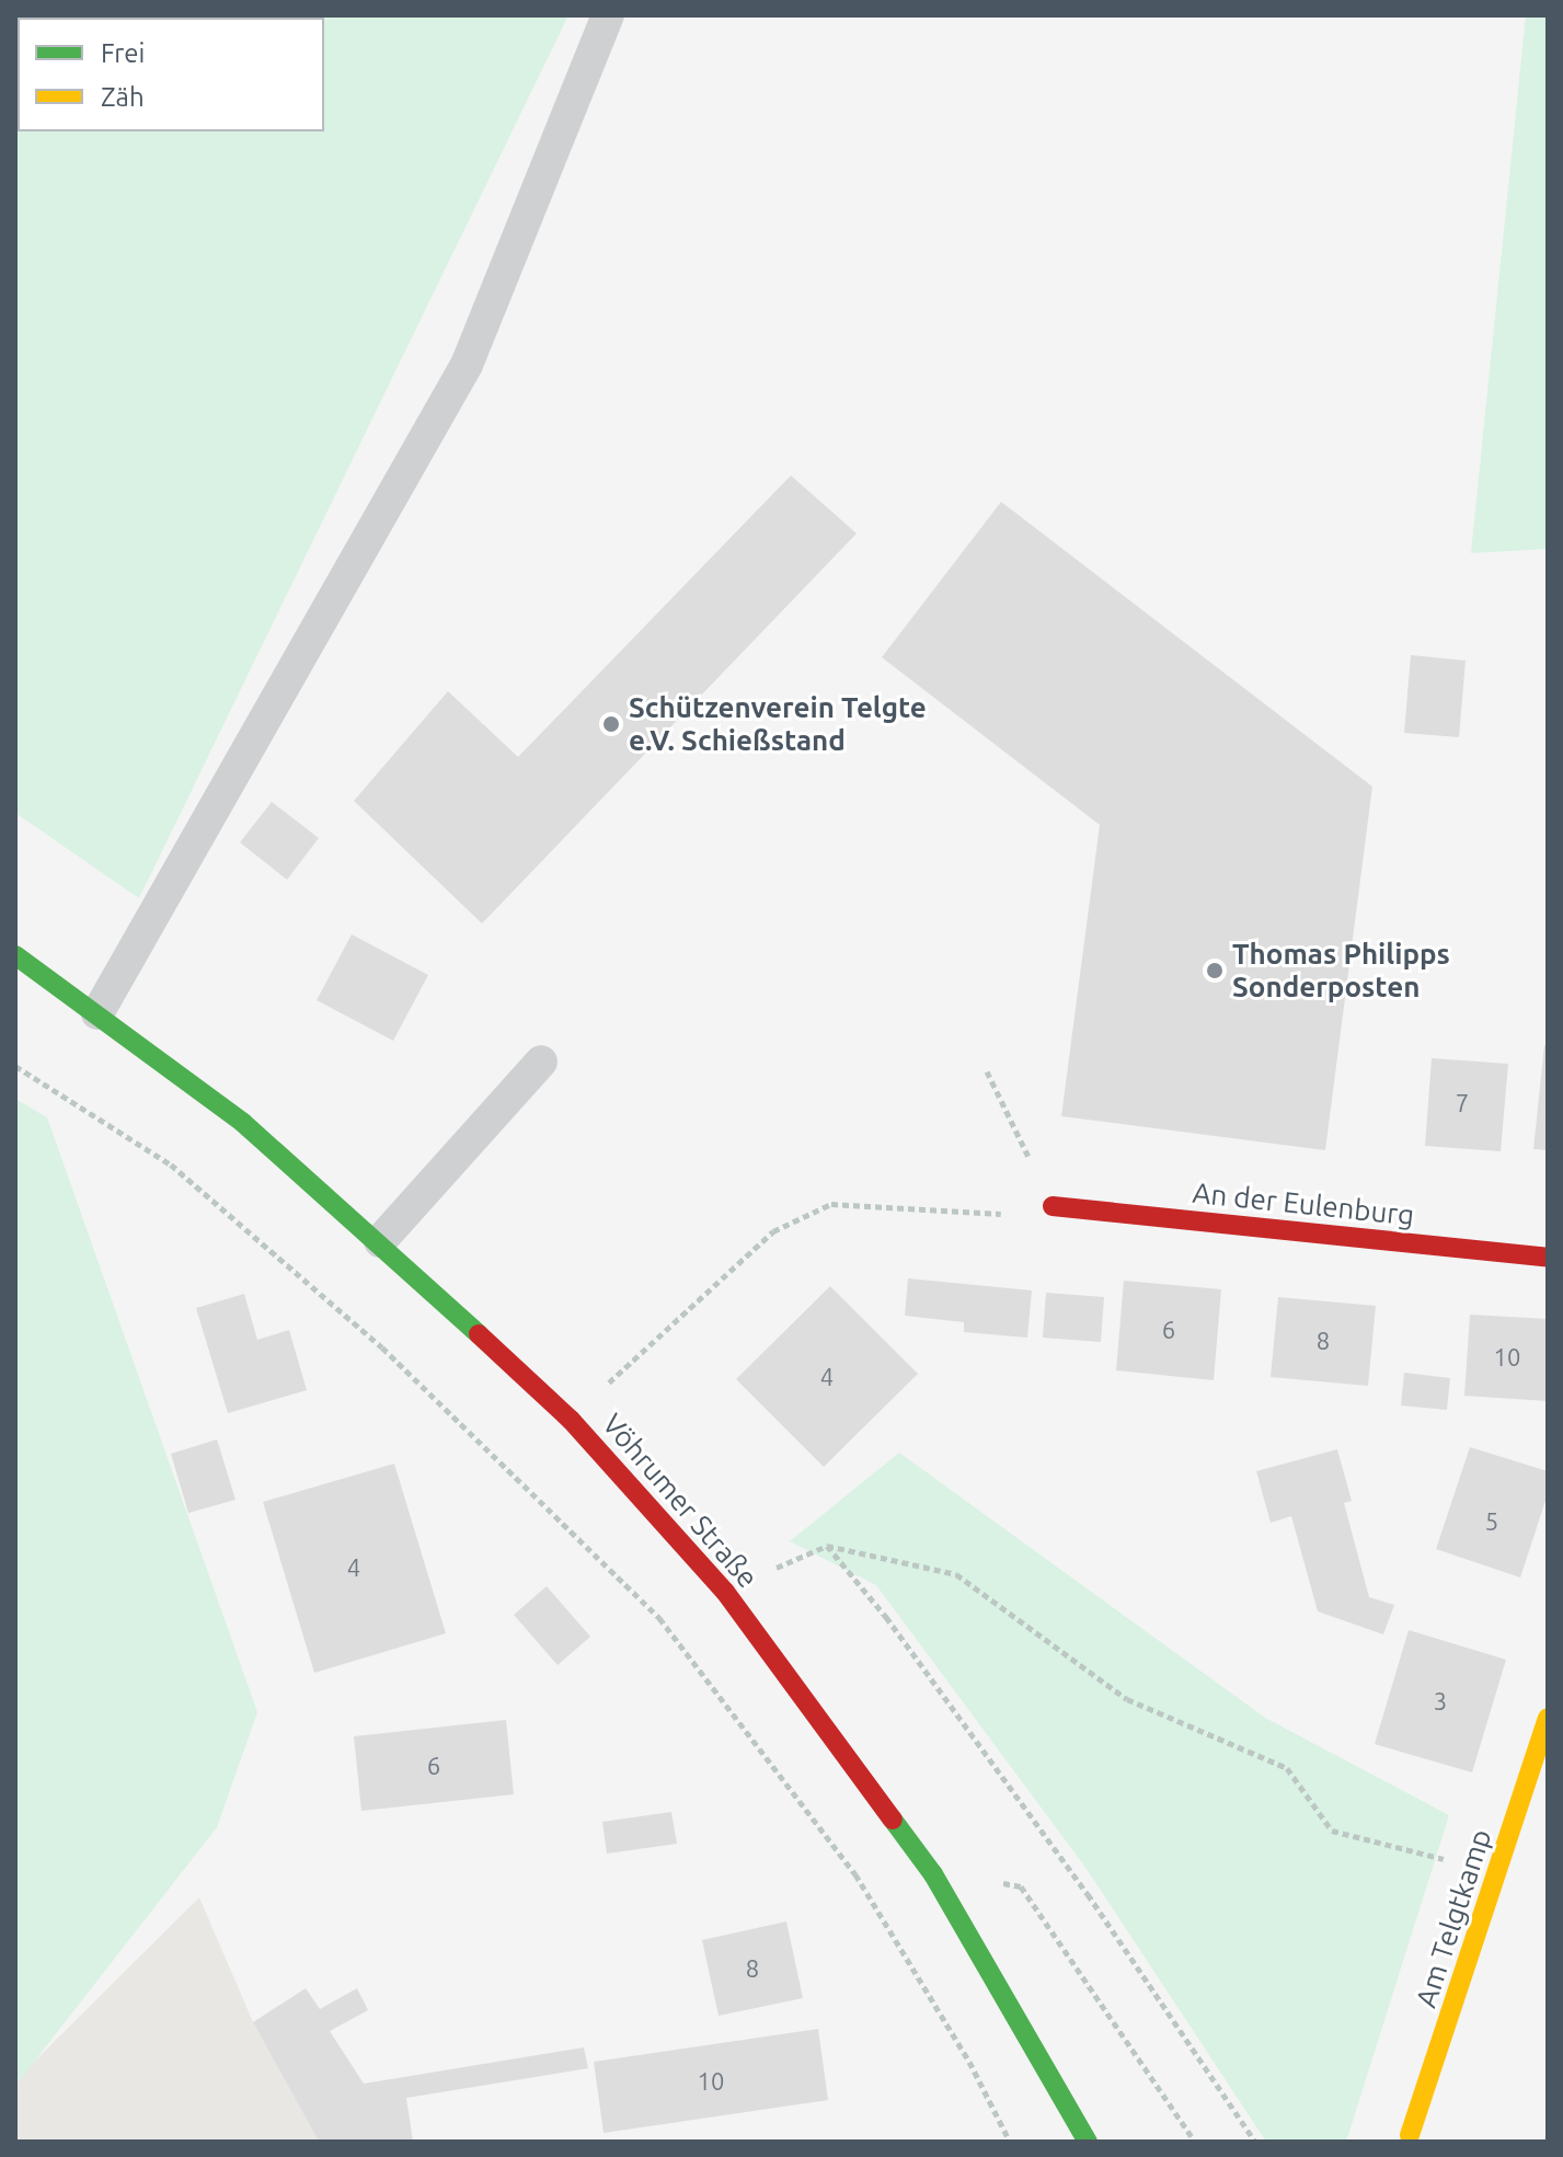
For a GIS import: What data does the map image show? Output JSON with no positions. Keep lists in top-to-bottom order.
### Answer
{
  "streets": {
    "main road": ["An der Eulenburg", "Vöhrumer Straße", "Am Telgtkamp"]
  },
  "places": ["Schützenverein Telgte e.V. Schießstand", "Thomas Philipps Sonderposten"],
  "house_numbers": [
    "7",
    "6",
    "8",
    "10",
    "4",
    "5",
    "4",
    "3",
    "6",
    "8",
    "10"
  ],
  "legend": ["Frei", "Zäh"]
}
